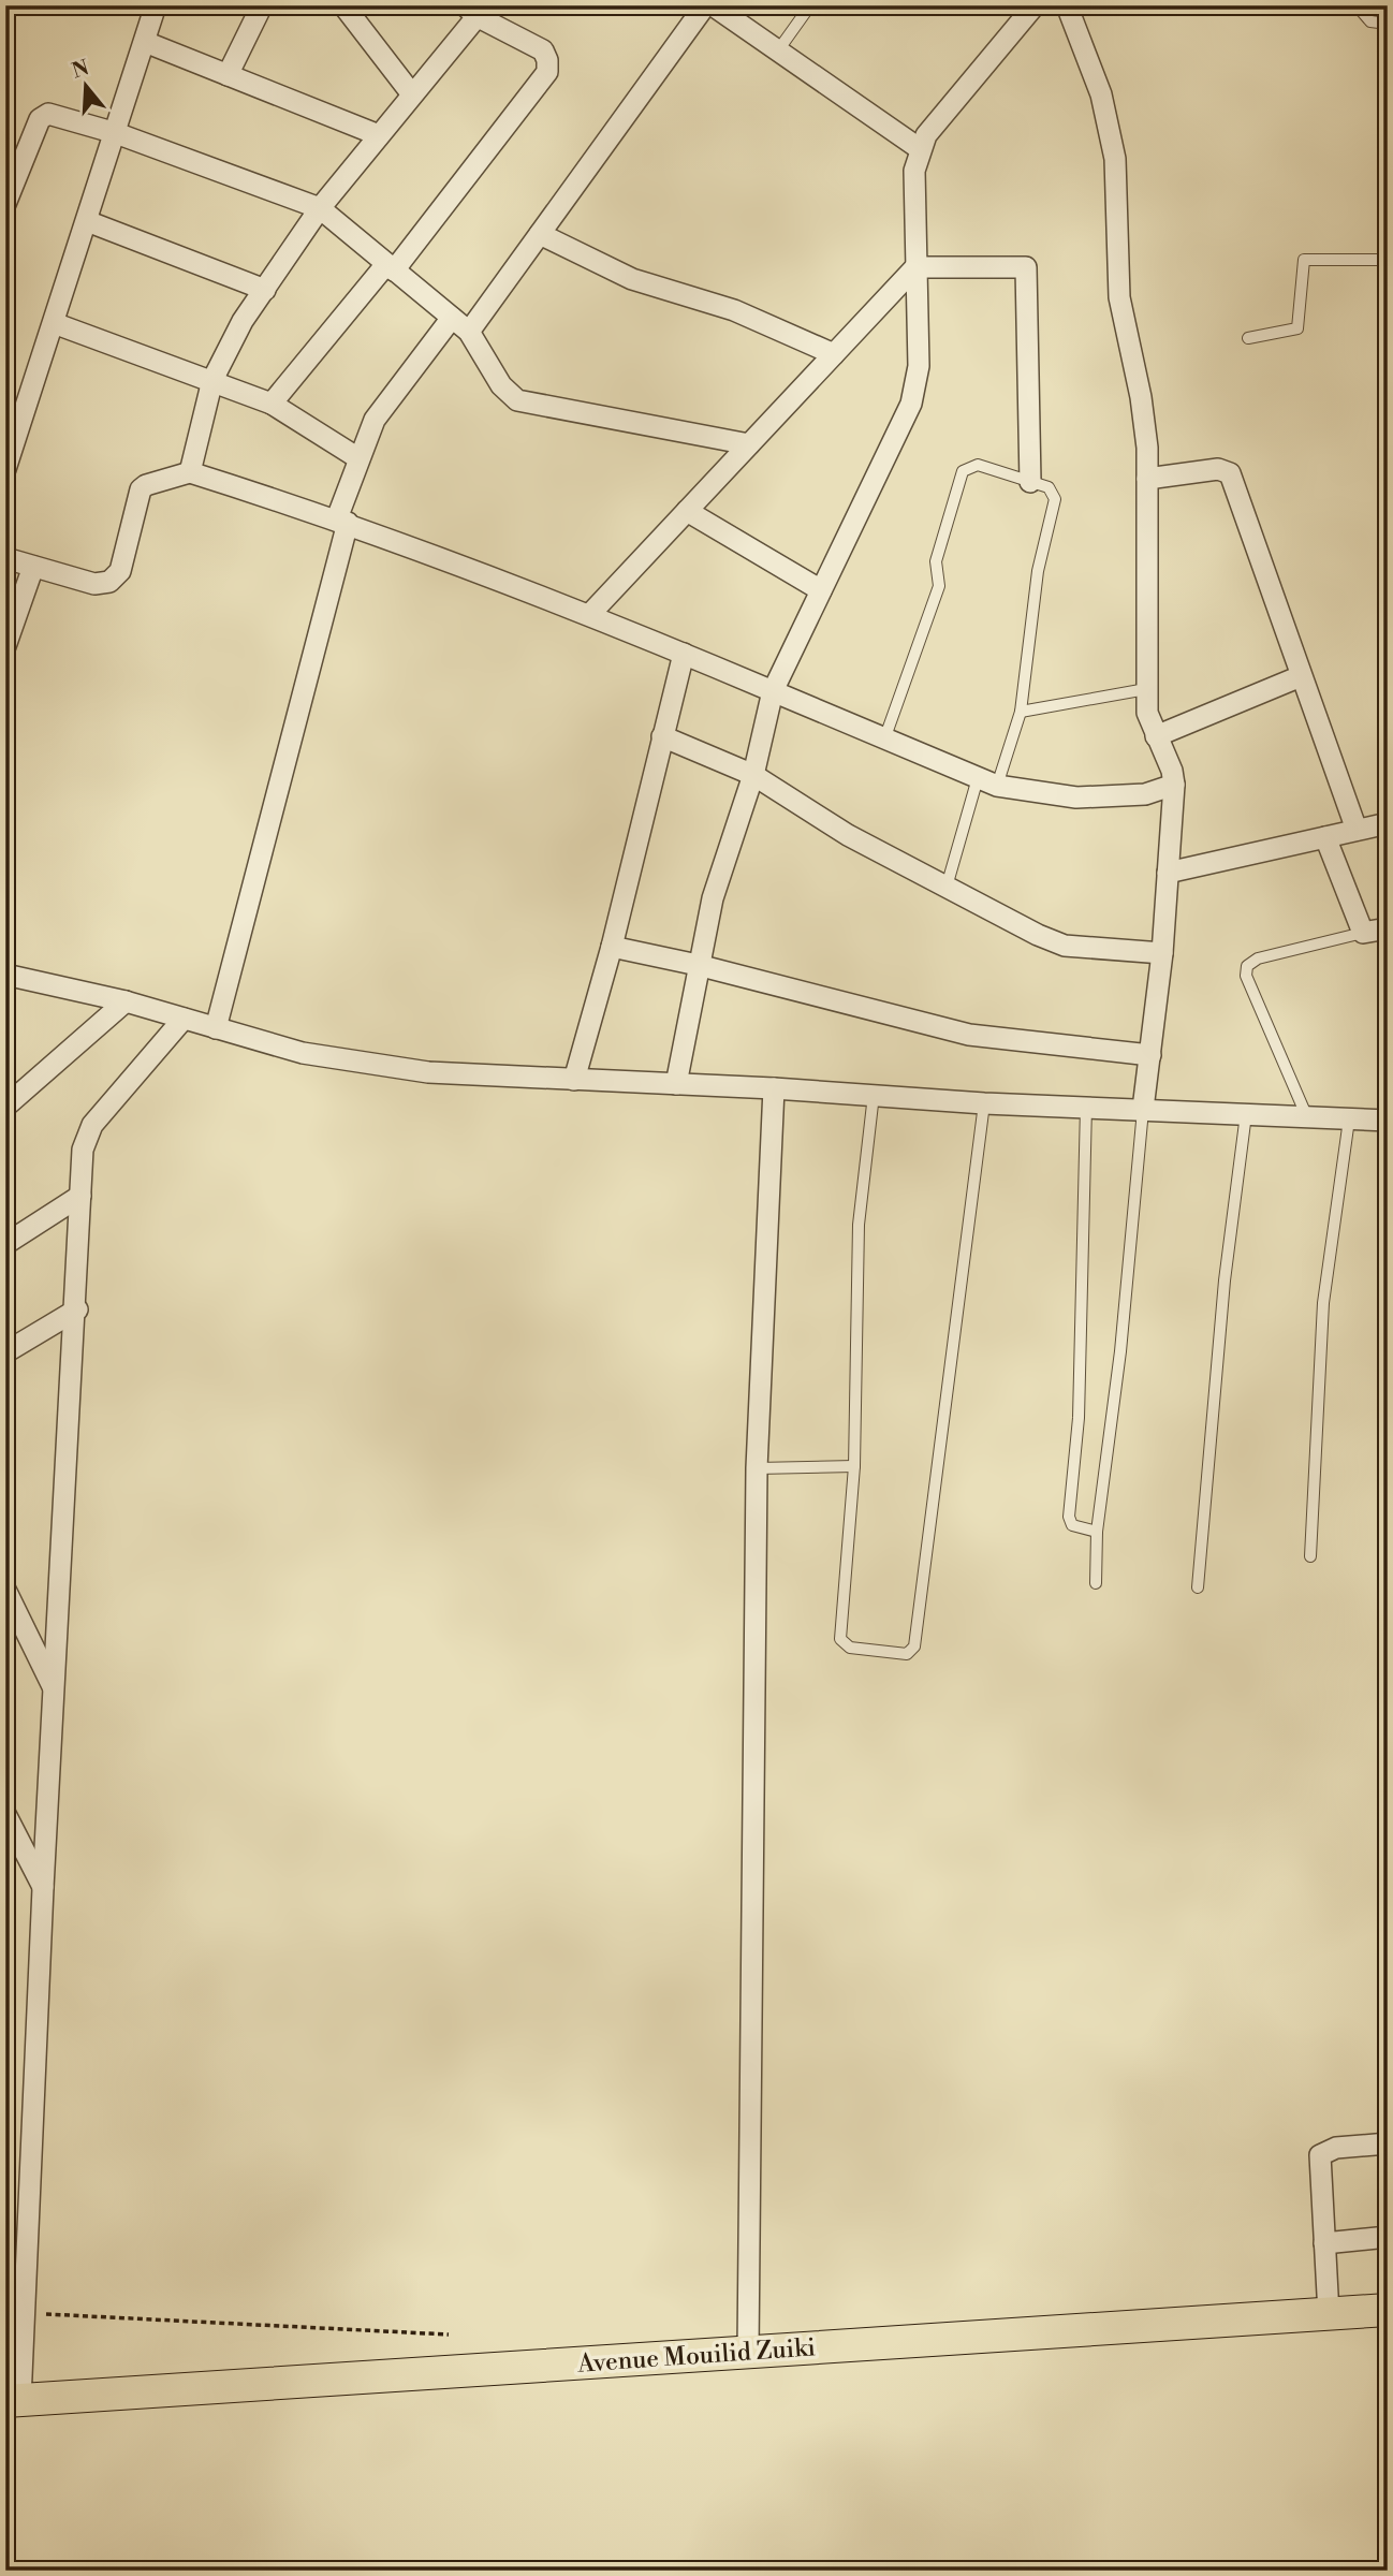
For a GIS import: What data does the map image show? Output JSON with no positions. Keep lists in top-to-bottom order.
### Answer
{
  "streets": {
    "main road": ["Avenue Mouilid Zuiki"]
  },
  "north": "top"
}
